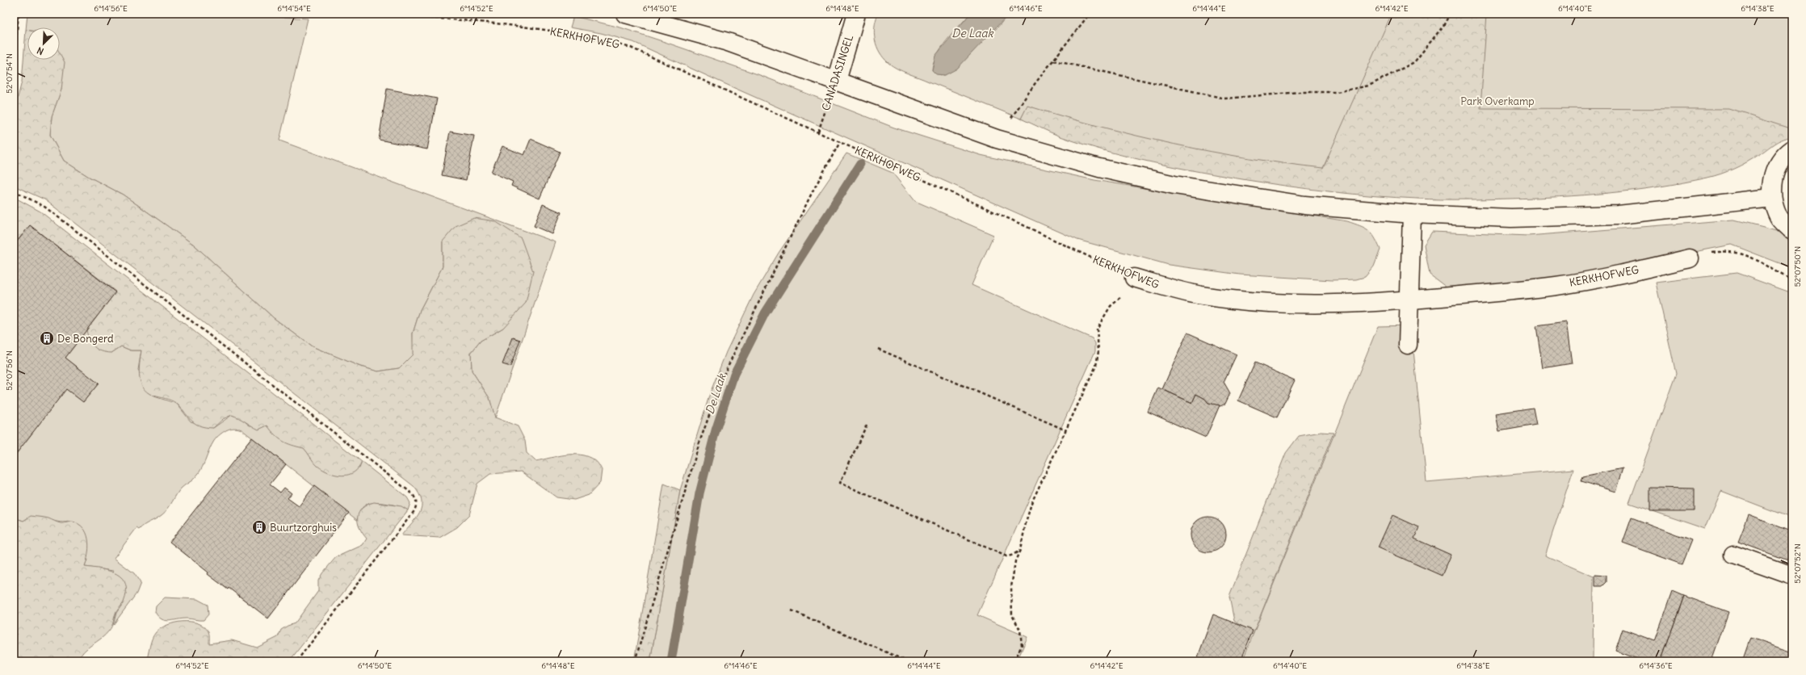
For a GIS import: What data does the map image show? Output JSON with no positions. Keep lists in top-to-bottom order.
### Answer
{
  "streets": {
    "street": ["KERKHOFWEG", "CANADASINGEL"]
  },
  "crossings": [
    ["KERKHOFWEG", "CANADASINGEL"]
  ],
  "water": ["De Laak"],
  "parks": ["Park Overkamp"],
  "places": {
    "building": ["De Bongerd", "Buurtzorghuis"]
  },
  "north": "bottom left",
  "coordinates": [
    "6°14'56\"E",
    "6°14'54\"E",
    "6°14'52\"E",
    "6°14'50\"E",
    "6°14'48\"E",
    "6°14'46\"E",
    "6°14'44\"E",
    "6°14'42\"E",
    "6°14'40\"E",
    "6°14'38\"E",
    "52°07'54\"N",
    "52°07'50\"N",
    "52°07'56\"N",
    "52°07'52\"N",
    "6°14'36\"E"
  ]
}
